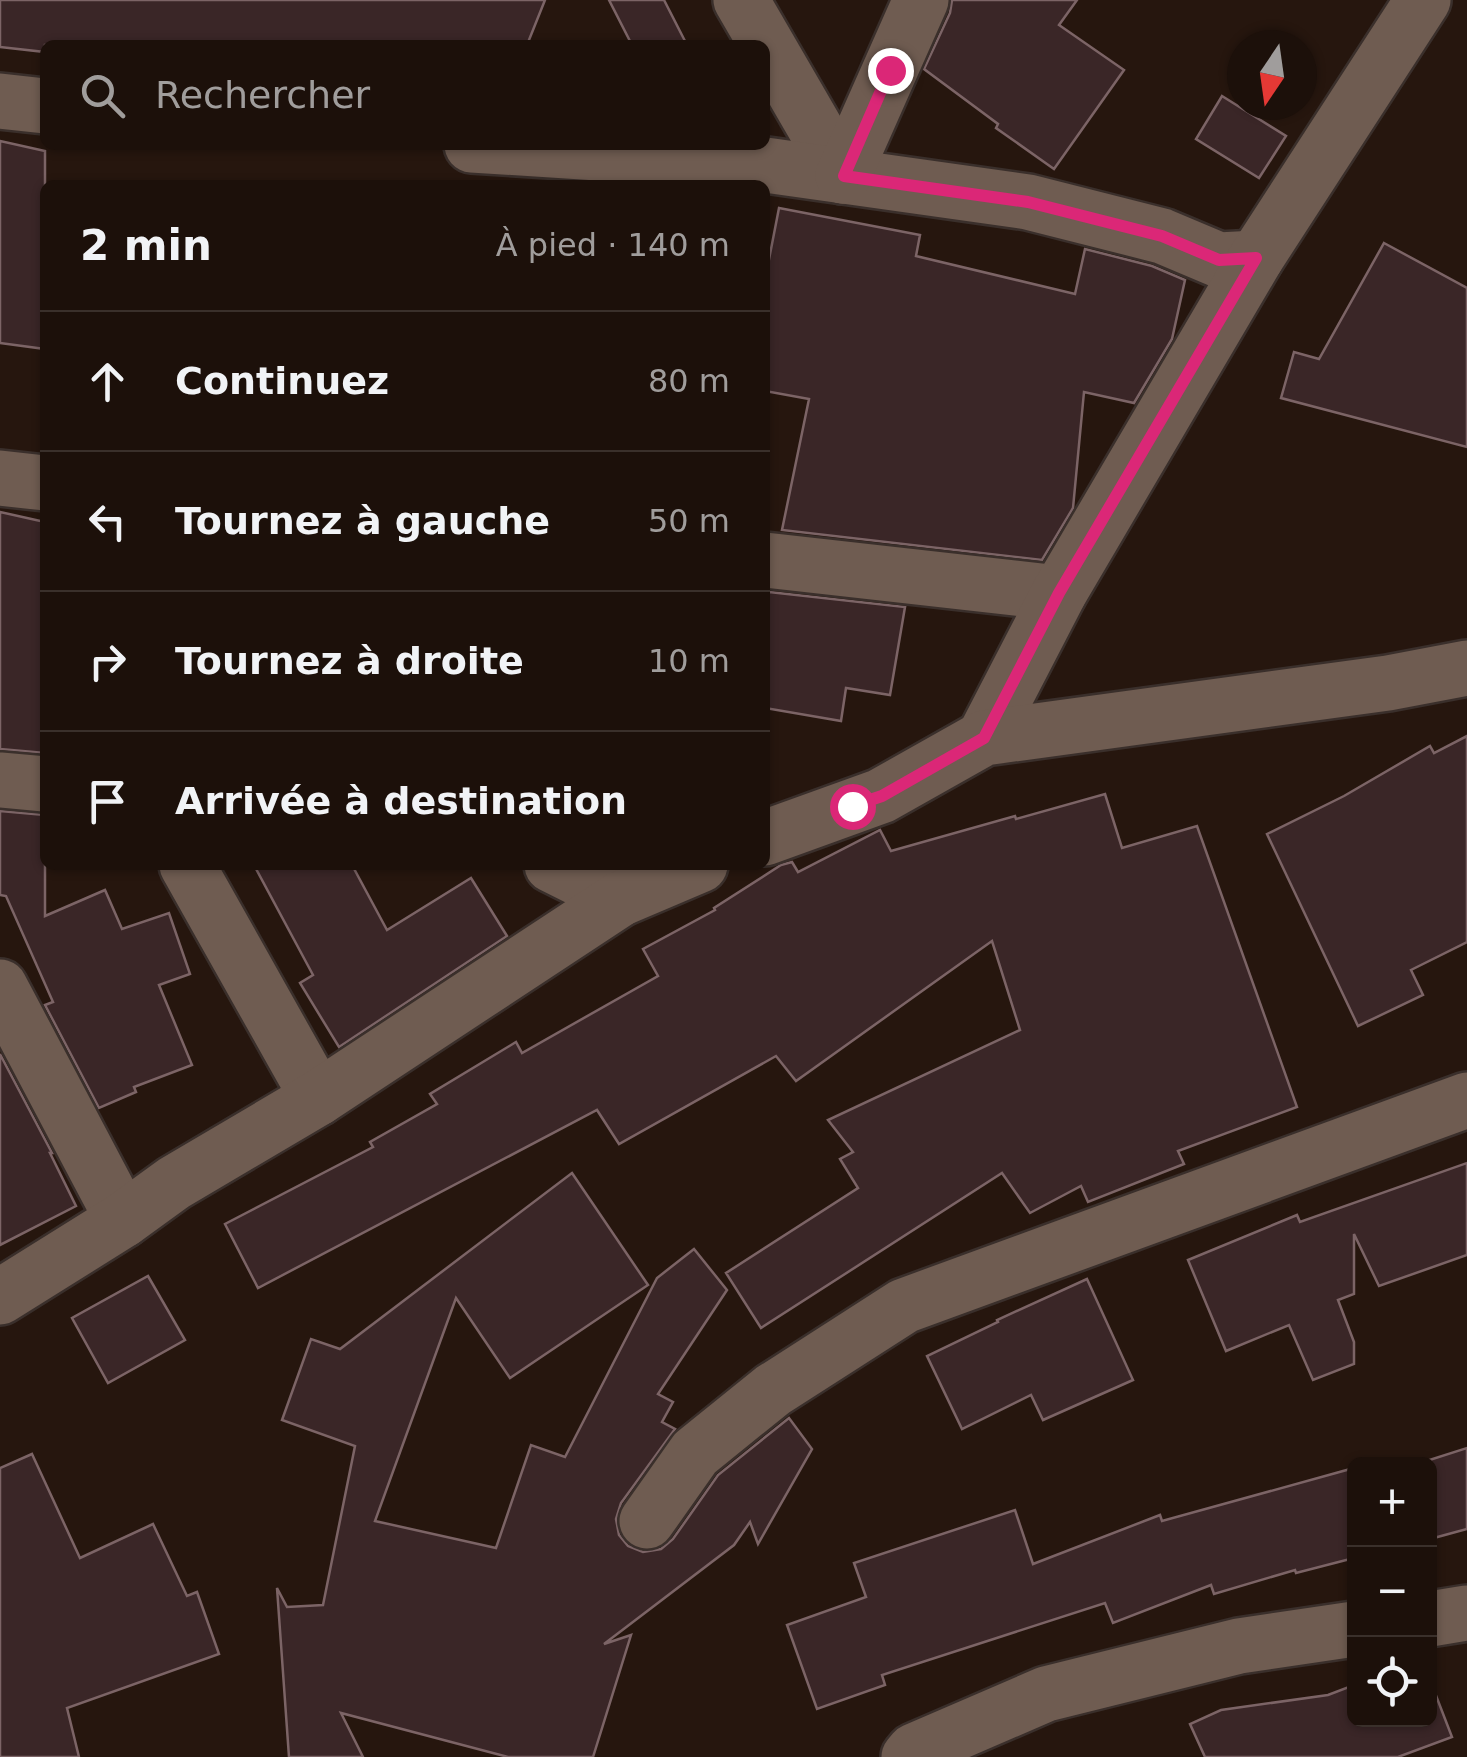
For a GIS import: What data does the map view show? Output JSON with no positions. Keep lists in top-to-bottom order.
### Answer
{
  "north": "bottom",
  "page": {
    "search": "Rechercher",
    "heading": ["2 min", "À pied · 140 m"],
    "list": [
      ["Continuez", "80 m"],
      ["Tournez à gauche", "50 m"],
      ["Tournez à droite", "10 m"],
      "Arrivée à destination"
    ],
    "map_buttons": ["+", "−"]
  }
}
